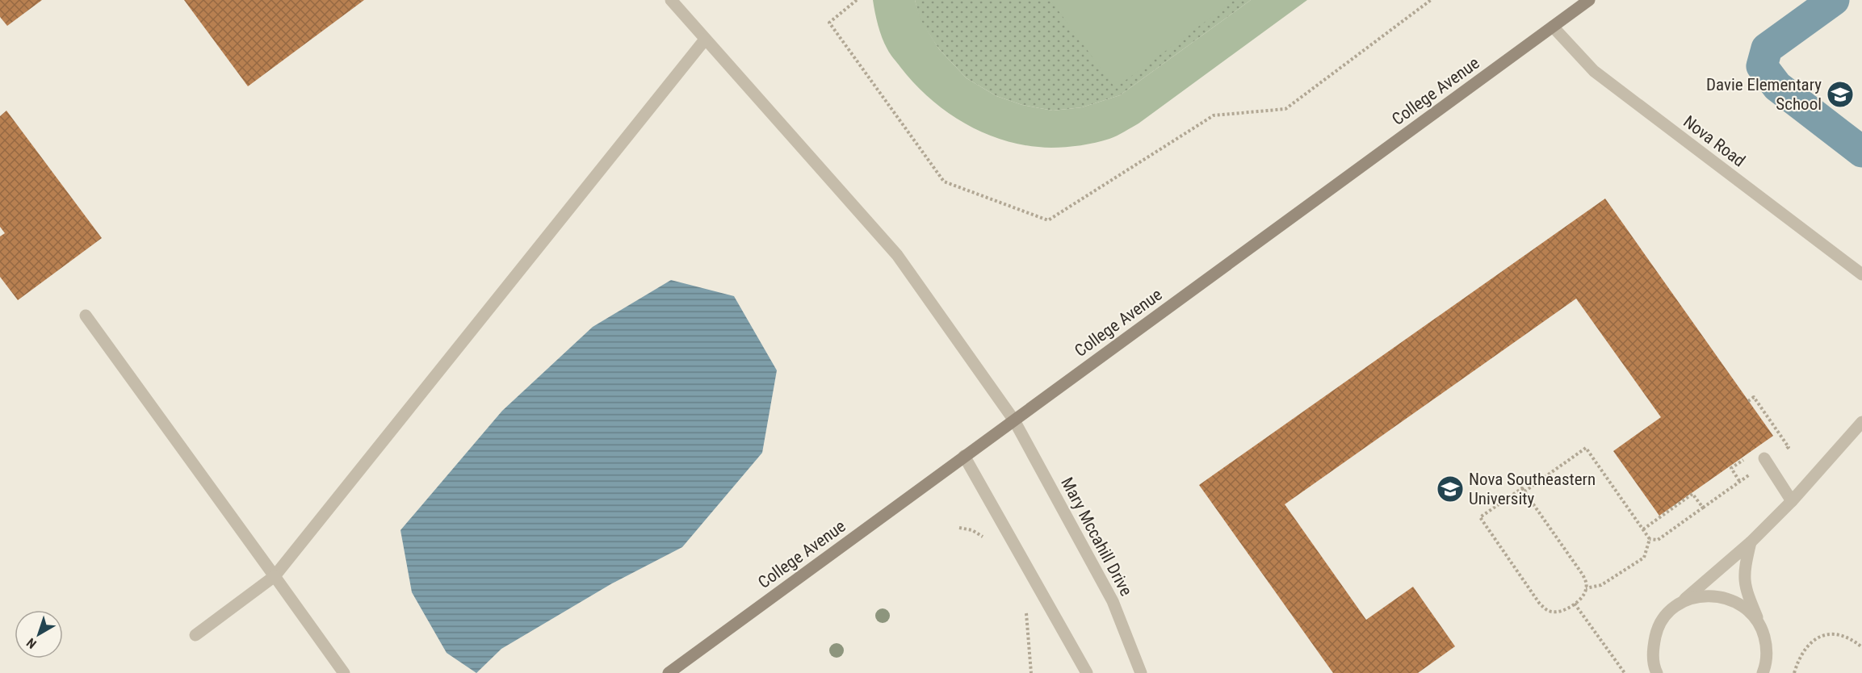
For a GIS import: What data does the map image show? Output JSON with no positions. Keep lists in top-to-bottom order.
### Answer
{
  "streets": {
    "street": ["College Avenue", "Nova Road", "Mary Mccahill Drive"]
  },
  "crossings": [
    ["College Avenue", "Nova Road"],
    ["College Avenue", "Mary Mccahill Drive"]
  ],
  "places": {
    "school or university": ["Davie Elementary School", "Nova Southeastern University"]
  },
  "north": "bottom left"
}
